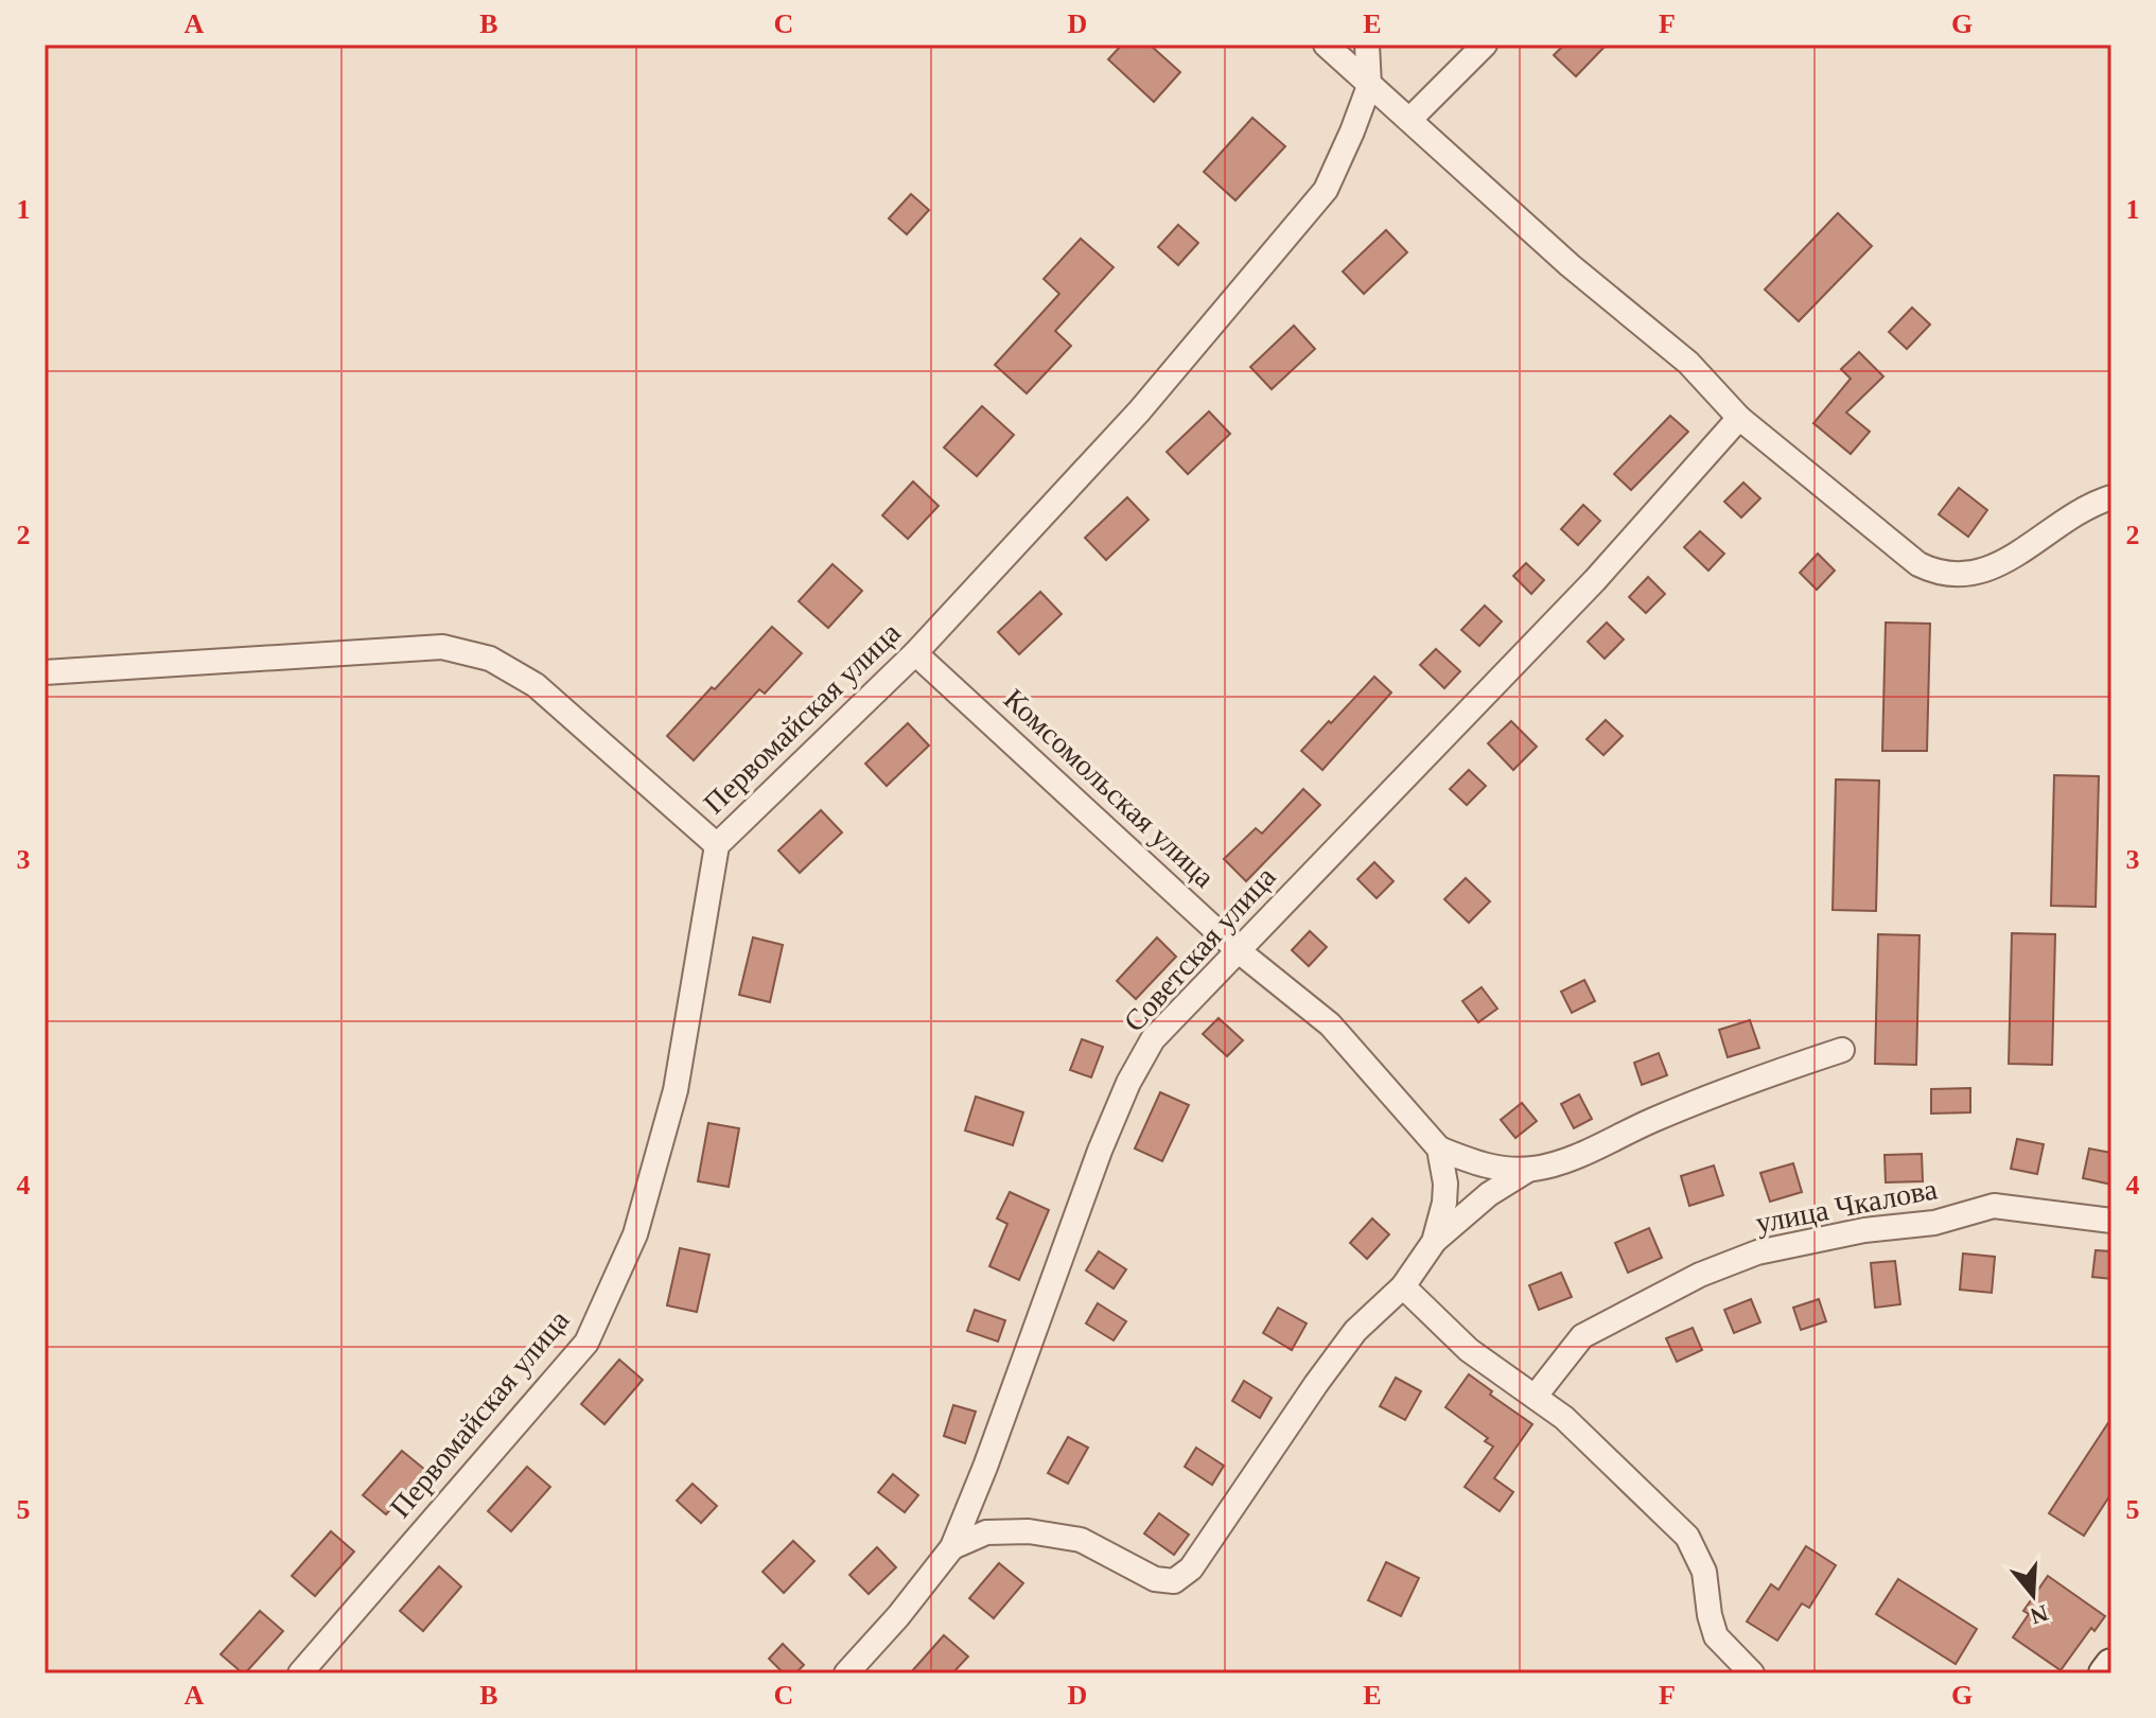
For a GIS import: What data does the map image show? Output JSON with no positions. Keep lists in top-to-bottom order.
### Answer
{
  "streets": {
    "street": [
      "Первомайская улица",
      "Комсомольская улица",
      "Советская улица",
      "улица Чкалова"
    ]
  },
  "crossings": [
    ["Первомайская улица", "Комсомольская улица"],
    ["Комсомольская улица", "Советская улица"]
  ],
  "north": "bottom",
  "grid": {
    "columns": [
      "A",
      "B",
      "C",
      "D",
      "E",
      "F",
      "G"
    ],
    "rows": [
      "1",
      "2",
      "3",
      "4",
      "5"
    ]
  }
}
